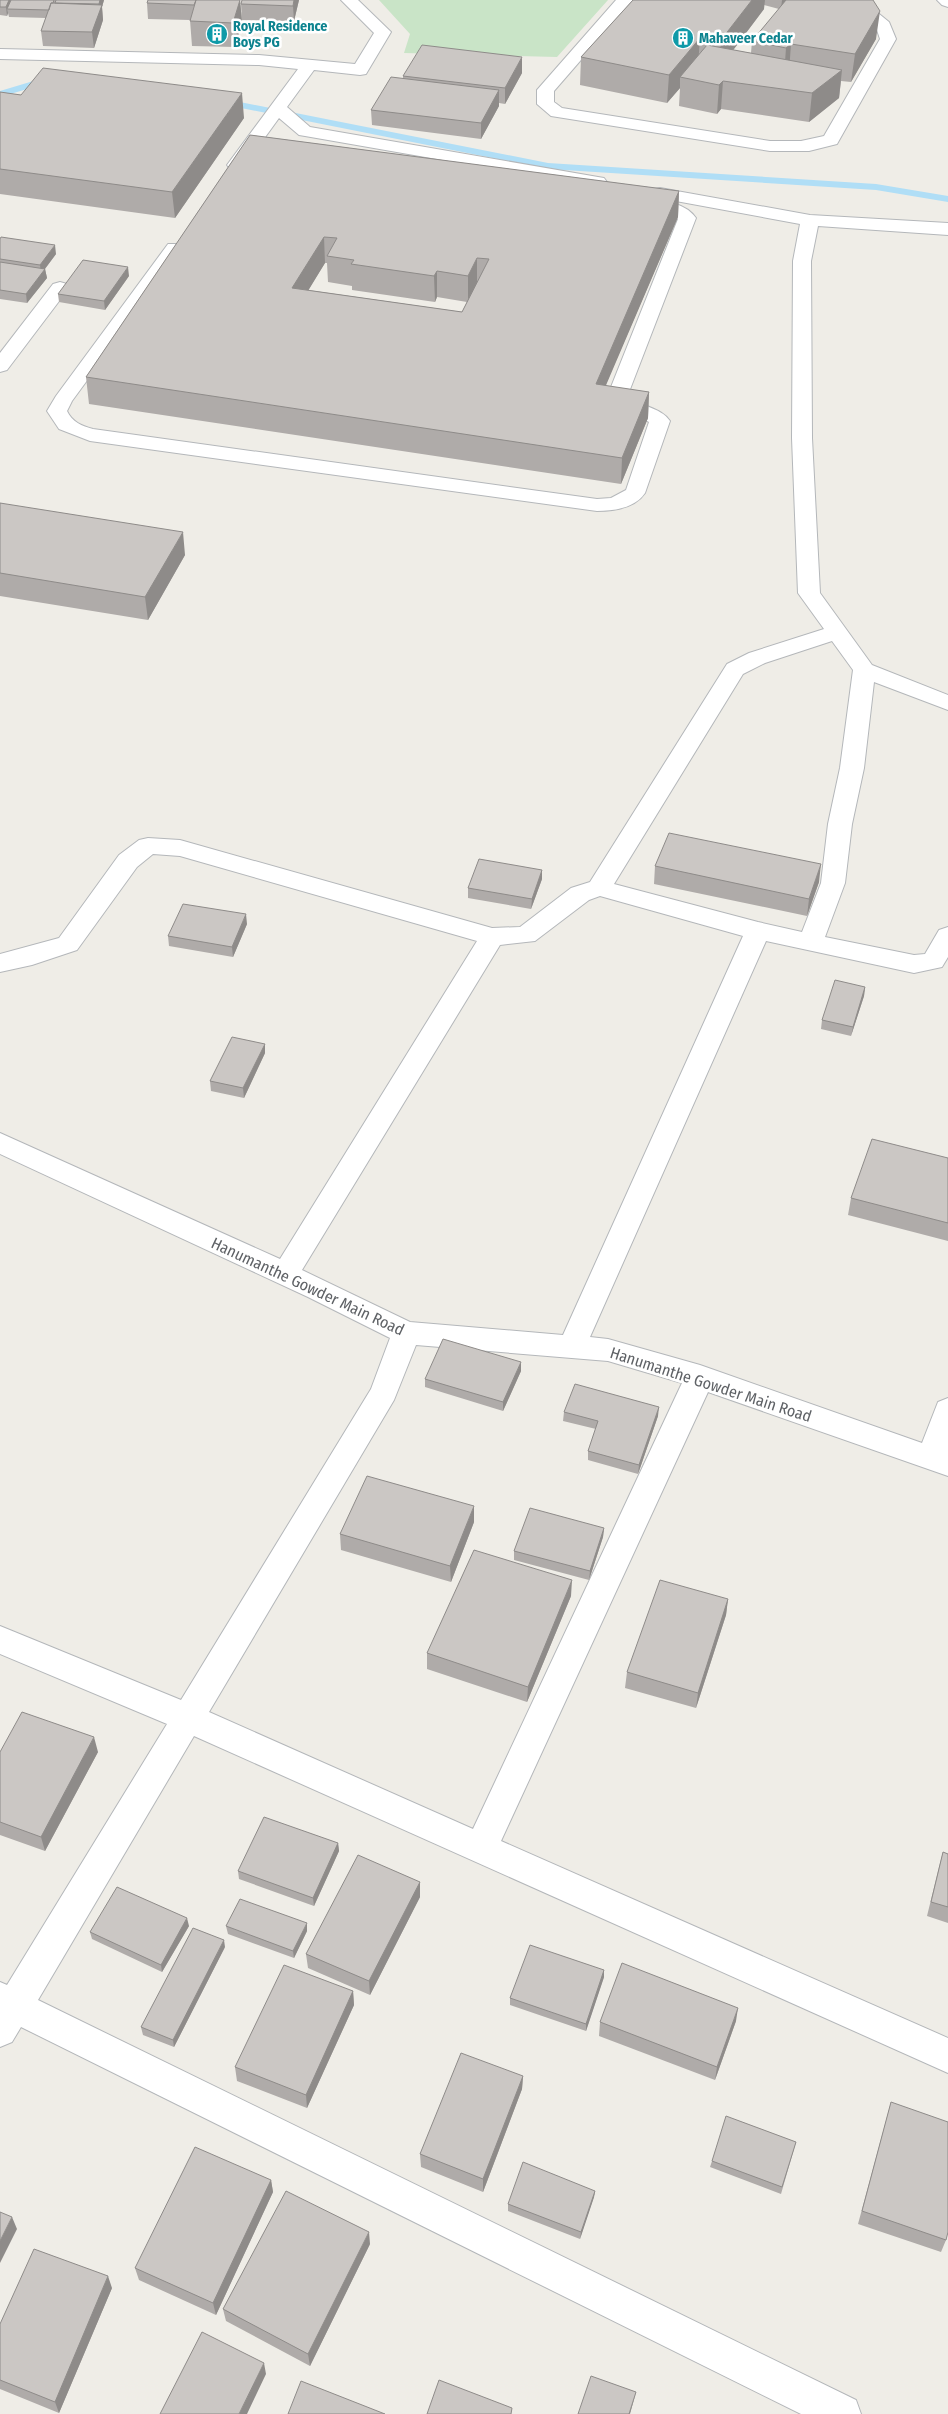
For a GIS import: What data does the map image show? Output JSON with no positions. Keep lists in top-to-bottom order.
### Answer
{
  "streets": {
    "street": ["Hanumanthe Gowder Main Road"]
  },
  "places": {
    "building": ["Royal Residence Boys PG", "Mahaveer Cedar"]
  }
}
